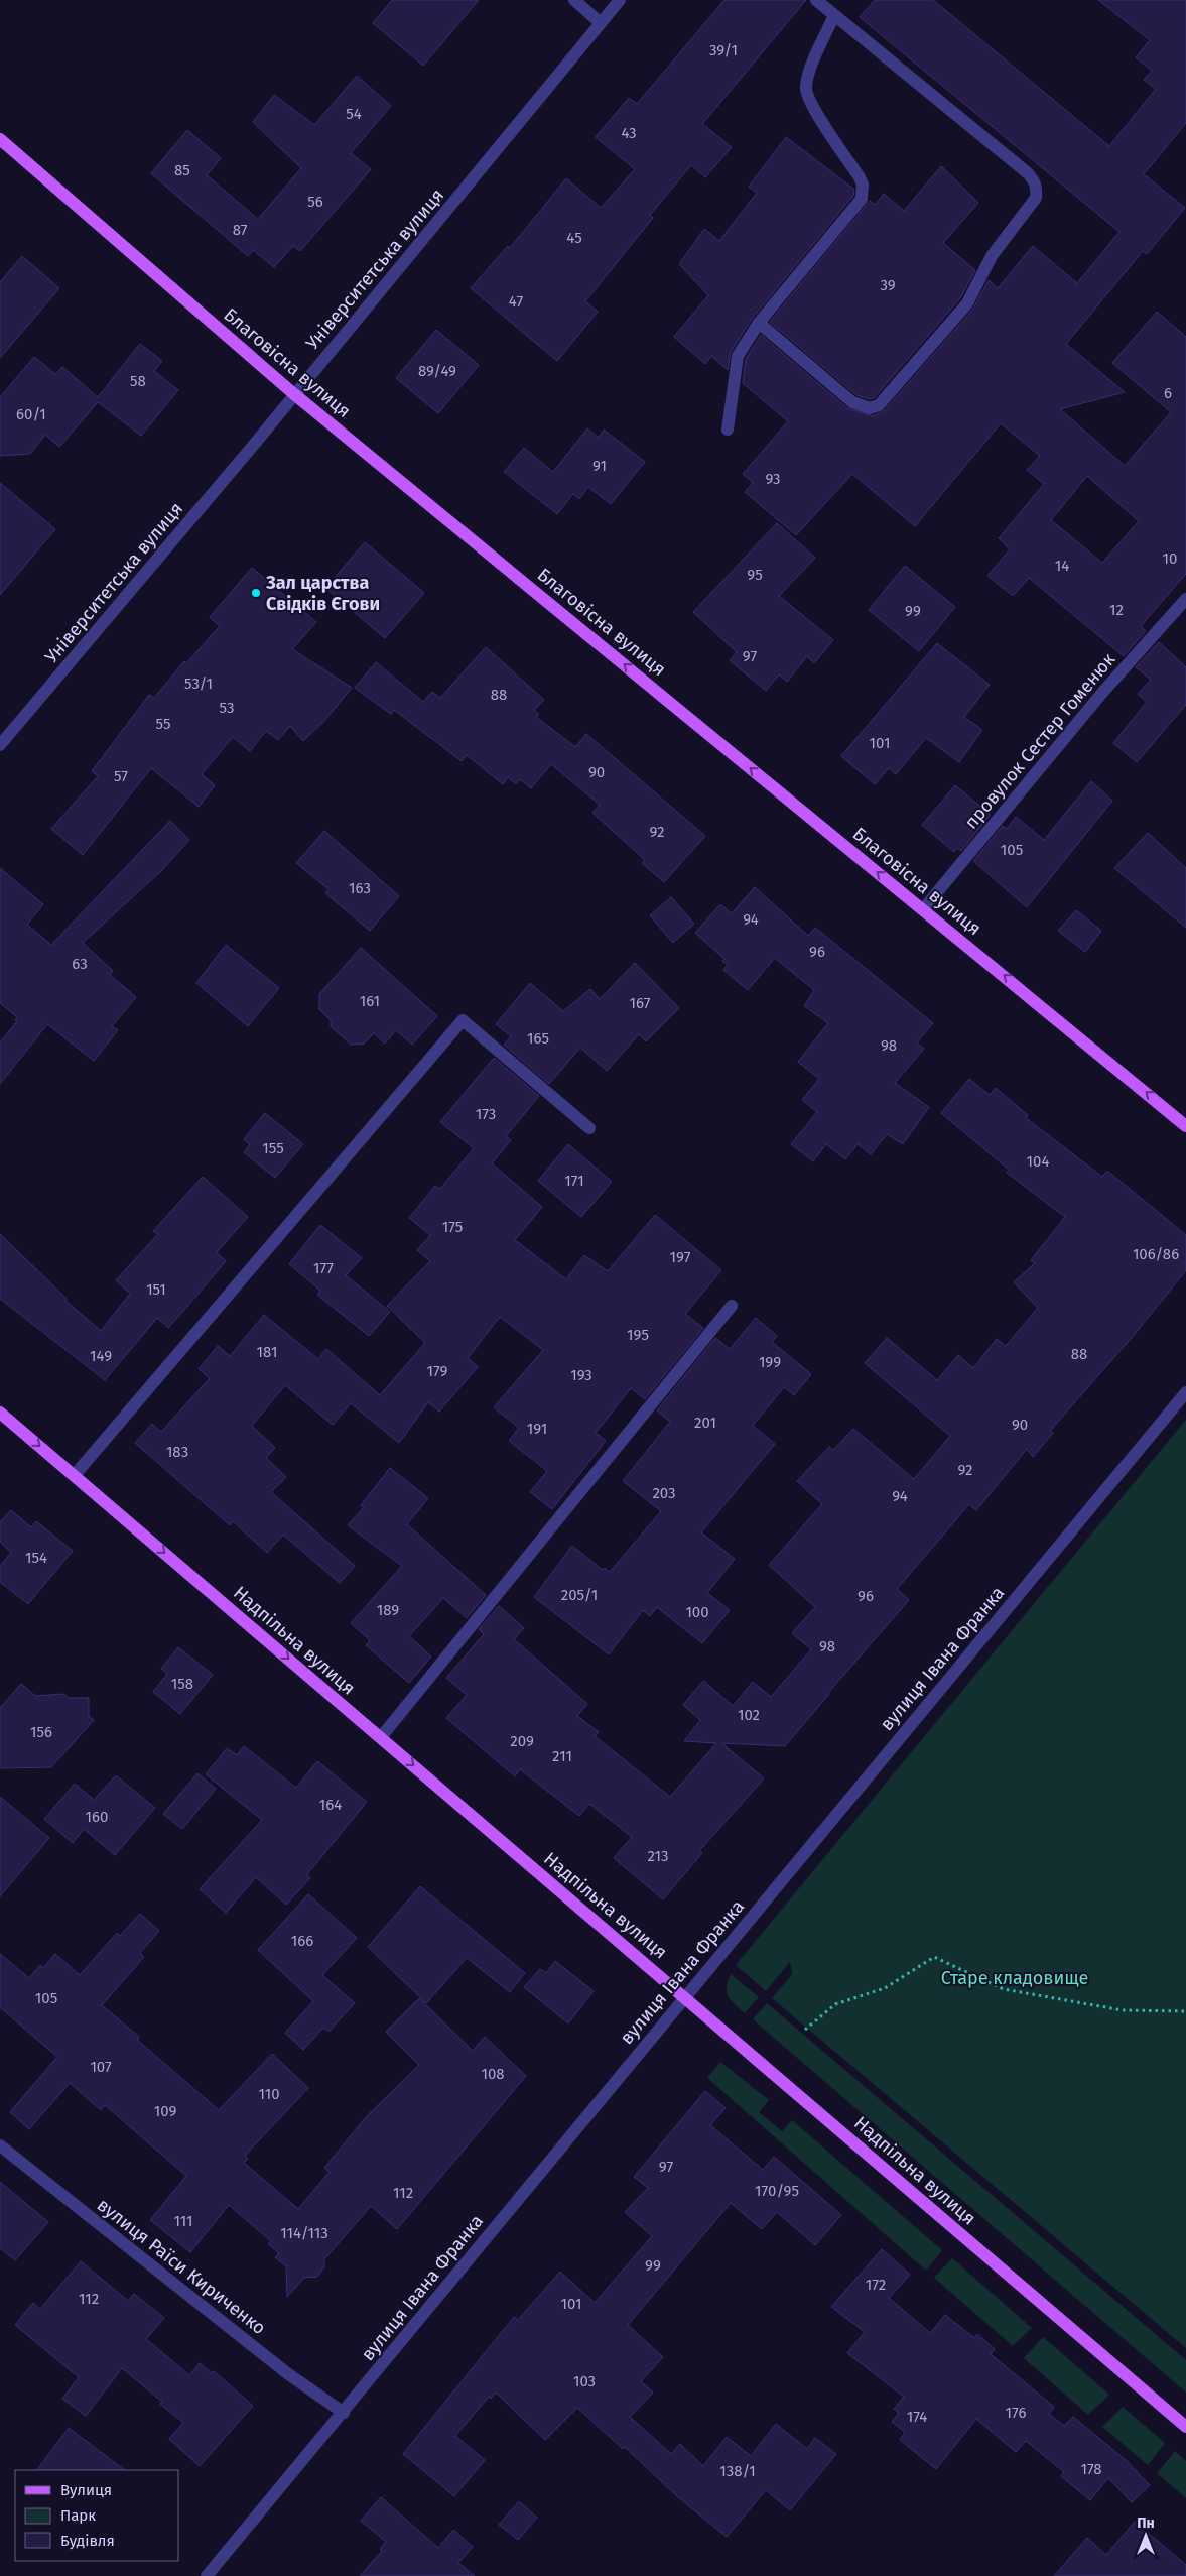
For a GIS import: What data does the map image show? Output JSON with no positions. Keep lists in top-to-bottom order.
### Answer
{
  "streets": {
    "main road": ["Благовісна вулиця", "Надпільна вулиця"],
    "street": [
      "Університетська вулиця",
      "провулок Сестер Гоменюк",
      "вулиця Івана Франка",
      "вулиця Раїси Кириченко"
    ]
  },
  "crossings": [
    ["Університетська вулиця", "Благовісна вулиця"],
    ["Благовісна вулиця", "провулок Сестер Гоменюк"],
    ["Надпільна вулиця", "вулиця Івана Франка"],
    ["вулиця Івана Франка", "вулиця Раїси Кириченко"]
  ],
  "one_way": ["Благовісна вулиця", "Надпільна вулиця"],
  "parks": ["Старе кладовище"],
  "places": ["Зал царства Свідків Єгови"],
  "house_numbers": [
    "39/1",
    "54",
    "43",
    "85",
    "56",
    "87",
    "45",
    "39",
    "47",
    "89/49",
    "58",
    "6",
    "60/1",
    "91",
    "93",
    "10",
    "14",
    "95",
    "12",
    "99",
    "97",
    "53/1",
    "88",
    "53",
    "55",
    "101",
    "90",
    "57",
    "92",
    "105",
    "163",
    "94",
    "96",
    "63",
    "161",
    "167",
    "165",
    "98",
    "173",
    "155",
    "104",
    "171",
    "175",
    "106/86",
    "197",
    "177",
    "151",
    "195",
    "181",
    "88",
    "149",
    "199",
    "179",
    "193",
    "201",
    "90",
    "191",
    "183",
    "92",
    "203",
    "94",
    "154",
    "205/1",
    "96",
    "189",
    "100",
    "98",
    "158",
    "102",
    "156",
    "209",
    "211",
    "164",
    "160",
    "213",
    "166",
    "105",
    "107",
    "108",
    "110",
    "109",
    "97",
    "170/95",
    "112",
    "111",
    "114/113",
    "99",
    "172",
    "112",
    "101",
    "103",
    "176",
    "174",
    "178",
    "138/1"
  ],
  "legend": ["Вулиця", "Парк", "Будівля"],
  "north": "top"
}
